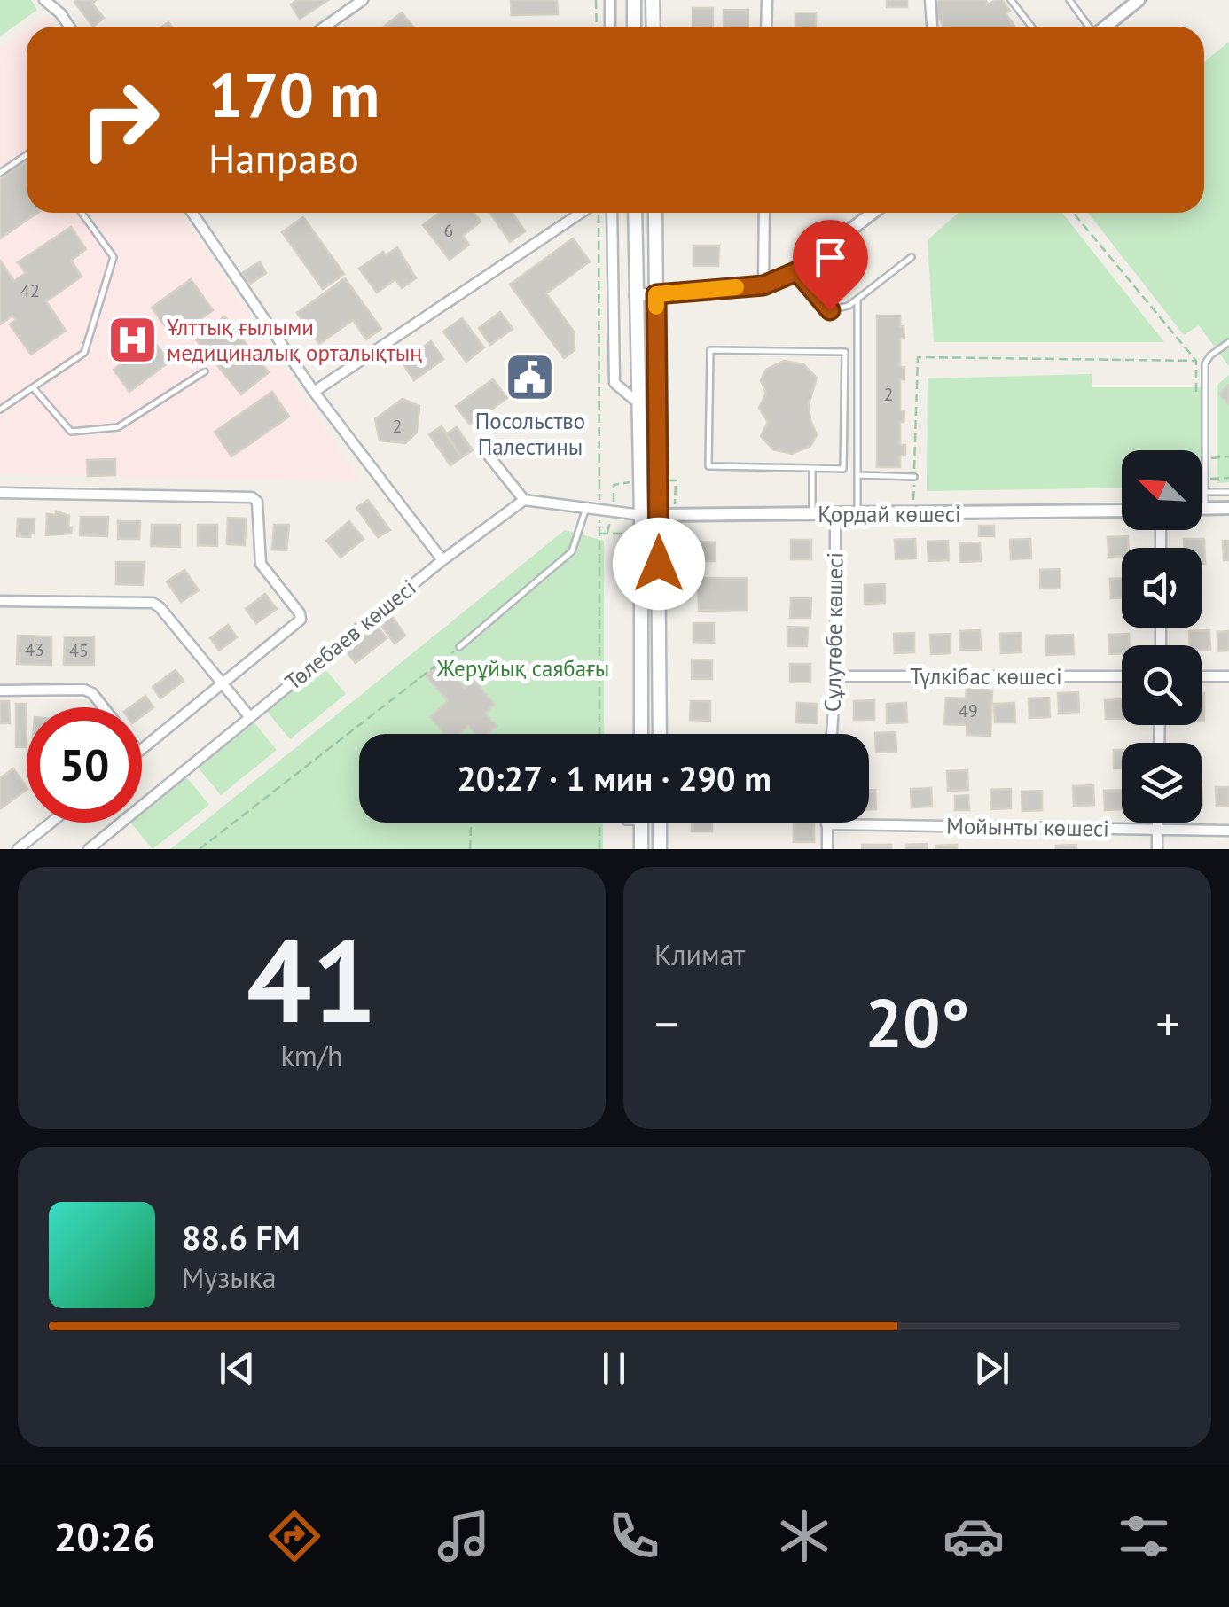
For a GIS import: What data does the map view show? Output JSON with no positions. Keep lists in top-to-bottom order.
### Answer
{
  "streets": {
    "street": [
      "Қордай көшесі",
      "Сұлутөбе көшесі",
      "Төлебаев көшесі",
      "Түлкібас көшесі",
      "Мойынты көшесі"
    ]
  },
  "crossings": [
    ["Қордай көшесі", "Сұлутөбе көшесі"],
    ["Сұлутөбе көшесі", "Түлкібас көшесі"]
  ],
  "parks": ["Жерұйық саябағы"],
  "places": {
    "hospital": ["Ұлттық ғылыми медициналық орталықтың"],
    "public building": ["Посольство Палестины"]
  },
  "house_numbers": [
    "6",
    "42",
    "2",
    "2",
    "43",
    "45",
    "49"
  ],
  "north": "top left",
  "page": {
    "turn": ["170 m", "Направо"],
    "limit": "50",
    "trip": "20:27 · 1 мин · 290 m",
    "tile": [
      ["41", "km/h"],
      "Климат"
    ],
    "heat": ["−", "20°", "+"],
    "song": ["88.6 FM", "Музыка"],
    "tabs": "20:26"
  }
}
